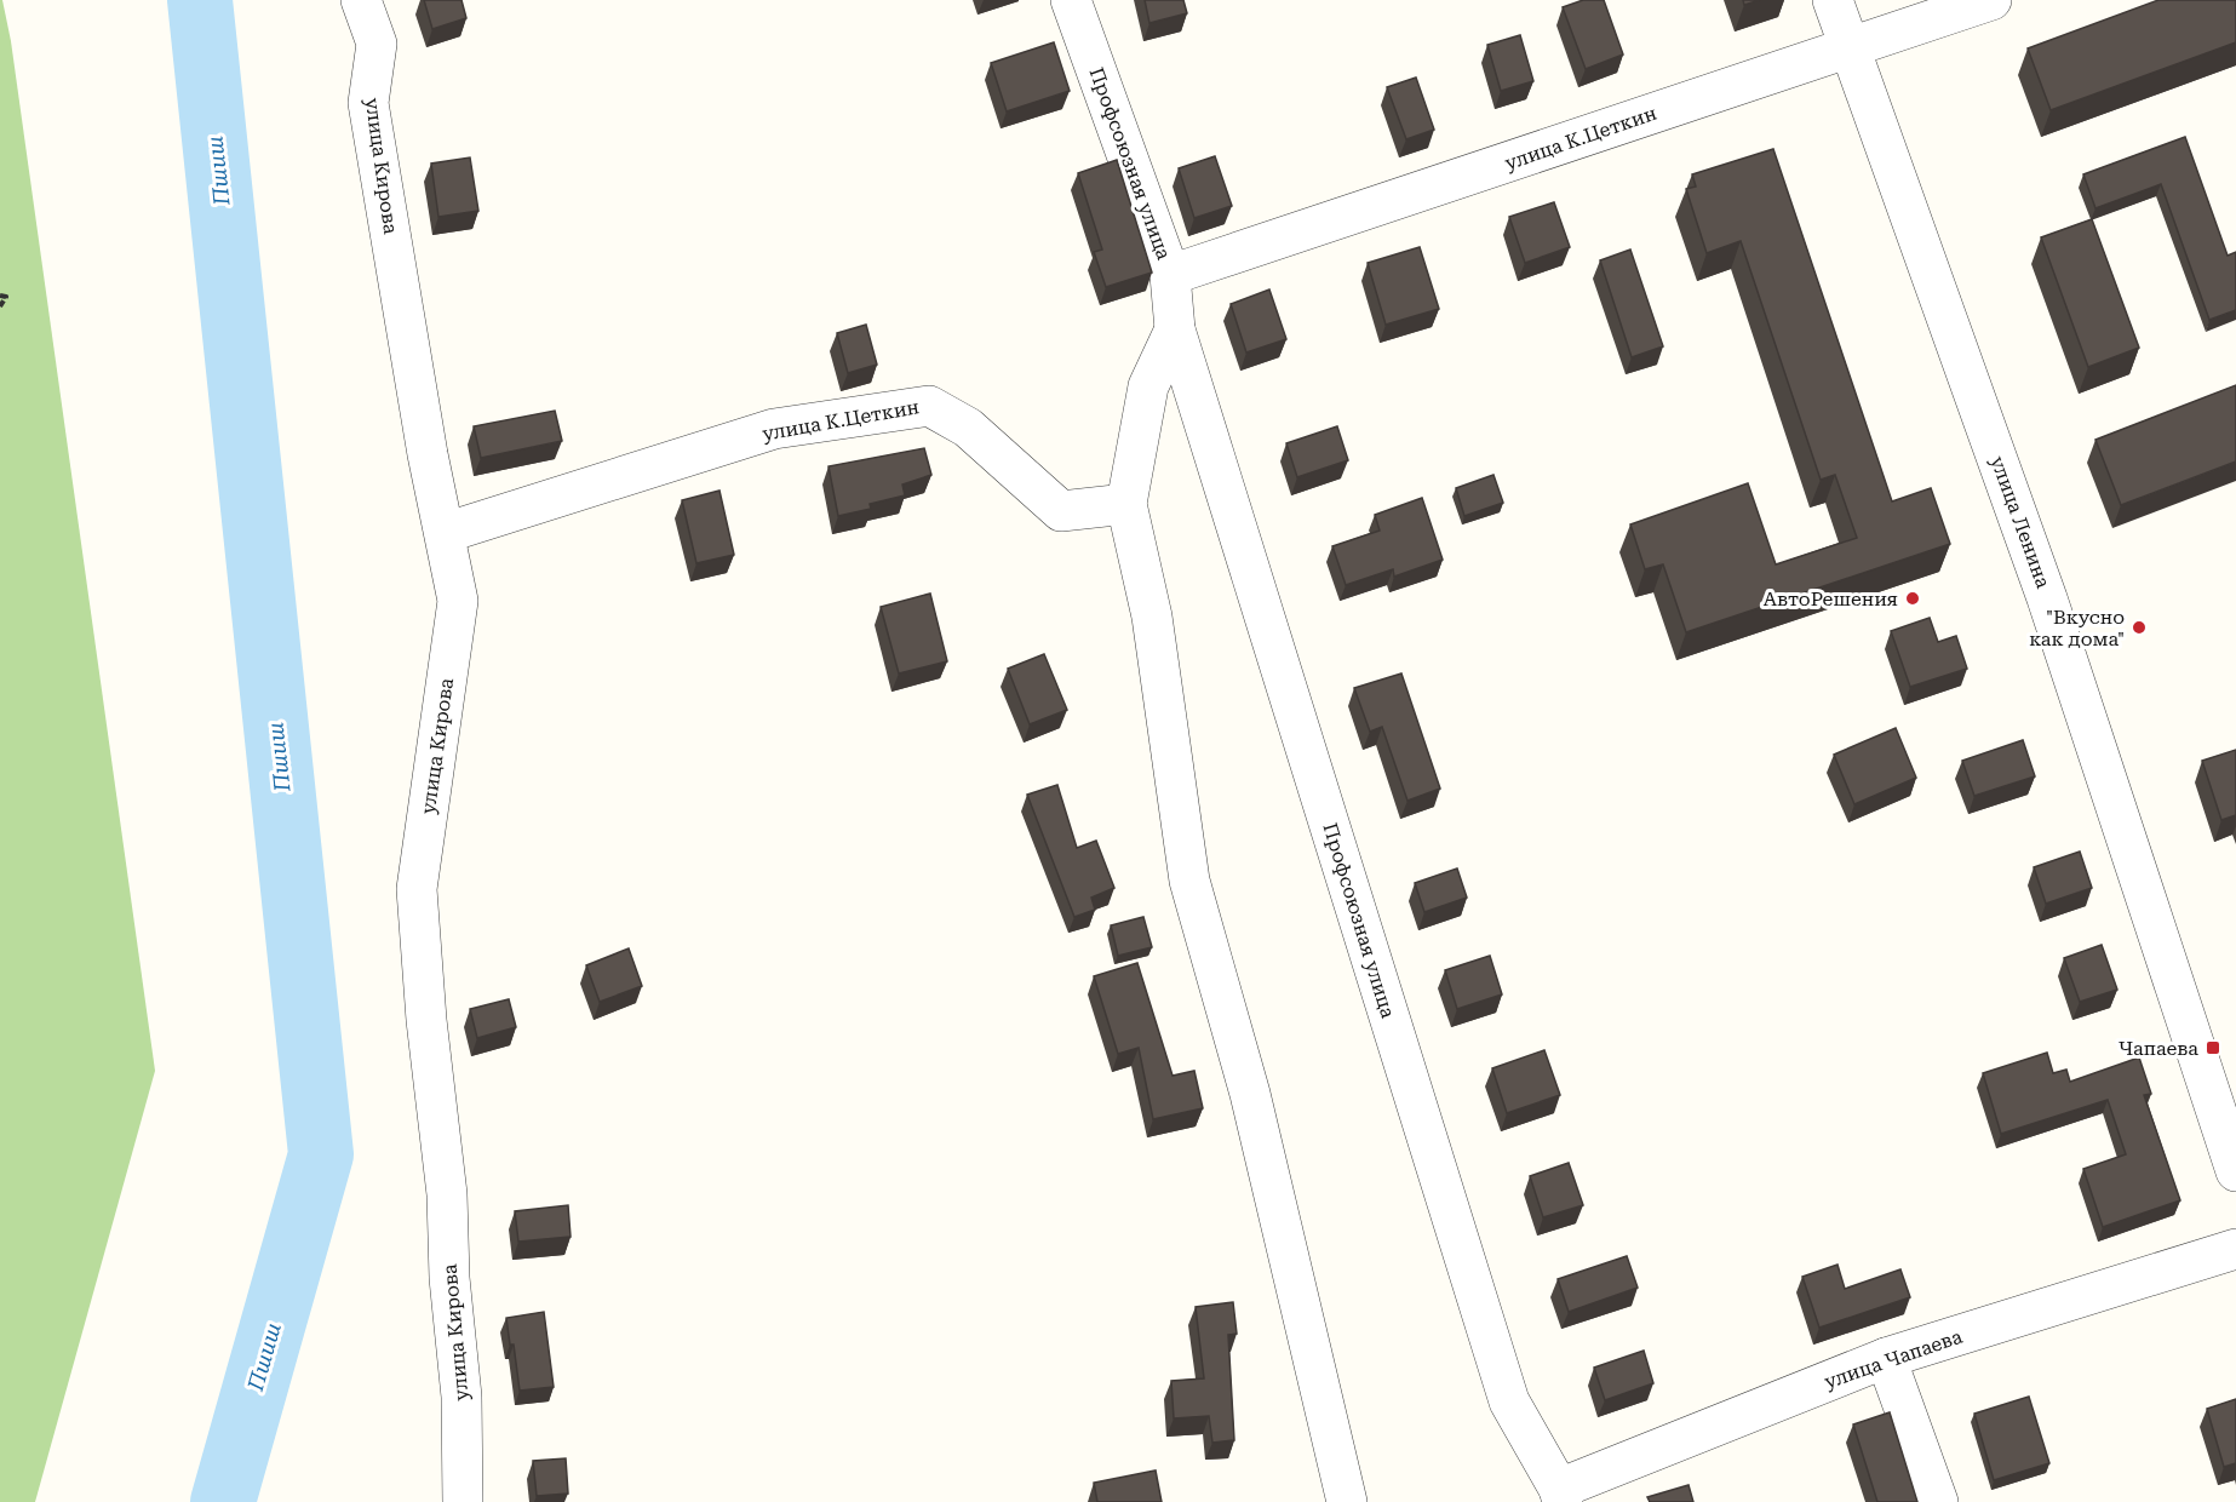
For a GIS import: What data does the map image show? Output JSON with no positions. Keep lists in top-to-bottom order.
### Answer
{
  "streets": {
    "street": [
      "улица К.Цеткин",
      "Профсоюзная улица",
      "улица Кирова",
      "улица Ленина",
      "улица Чапаева"
    ]
  },
  "crossings": [
    ["улица К.Цеткин", "Профсоюзная улица"],
    ["улица К.Цеткин", "улица Кирова"],
    ["улица К.Цеткин", "улица Ленина"],
    ["Профсоюзная улица", "улица Чапаева"]
  ],
  "water": ["Пшиш"],
  "places": {
    "other": ["АвтоРешения", "\"Вкусно как дома\""],
    "transit": ["Чапаева"]
  }
}
